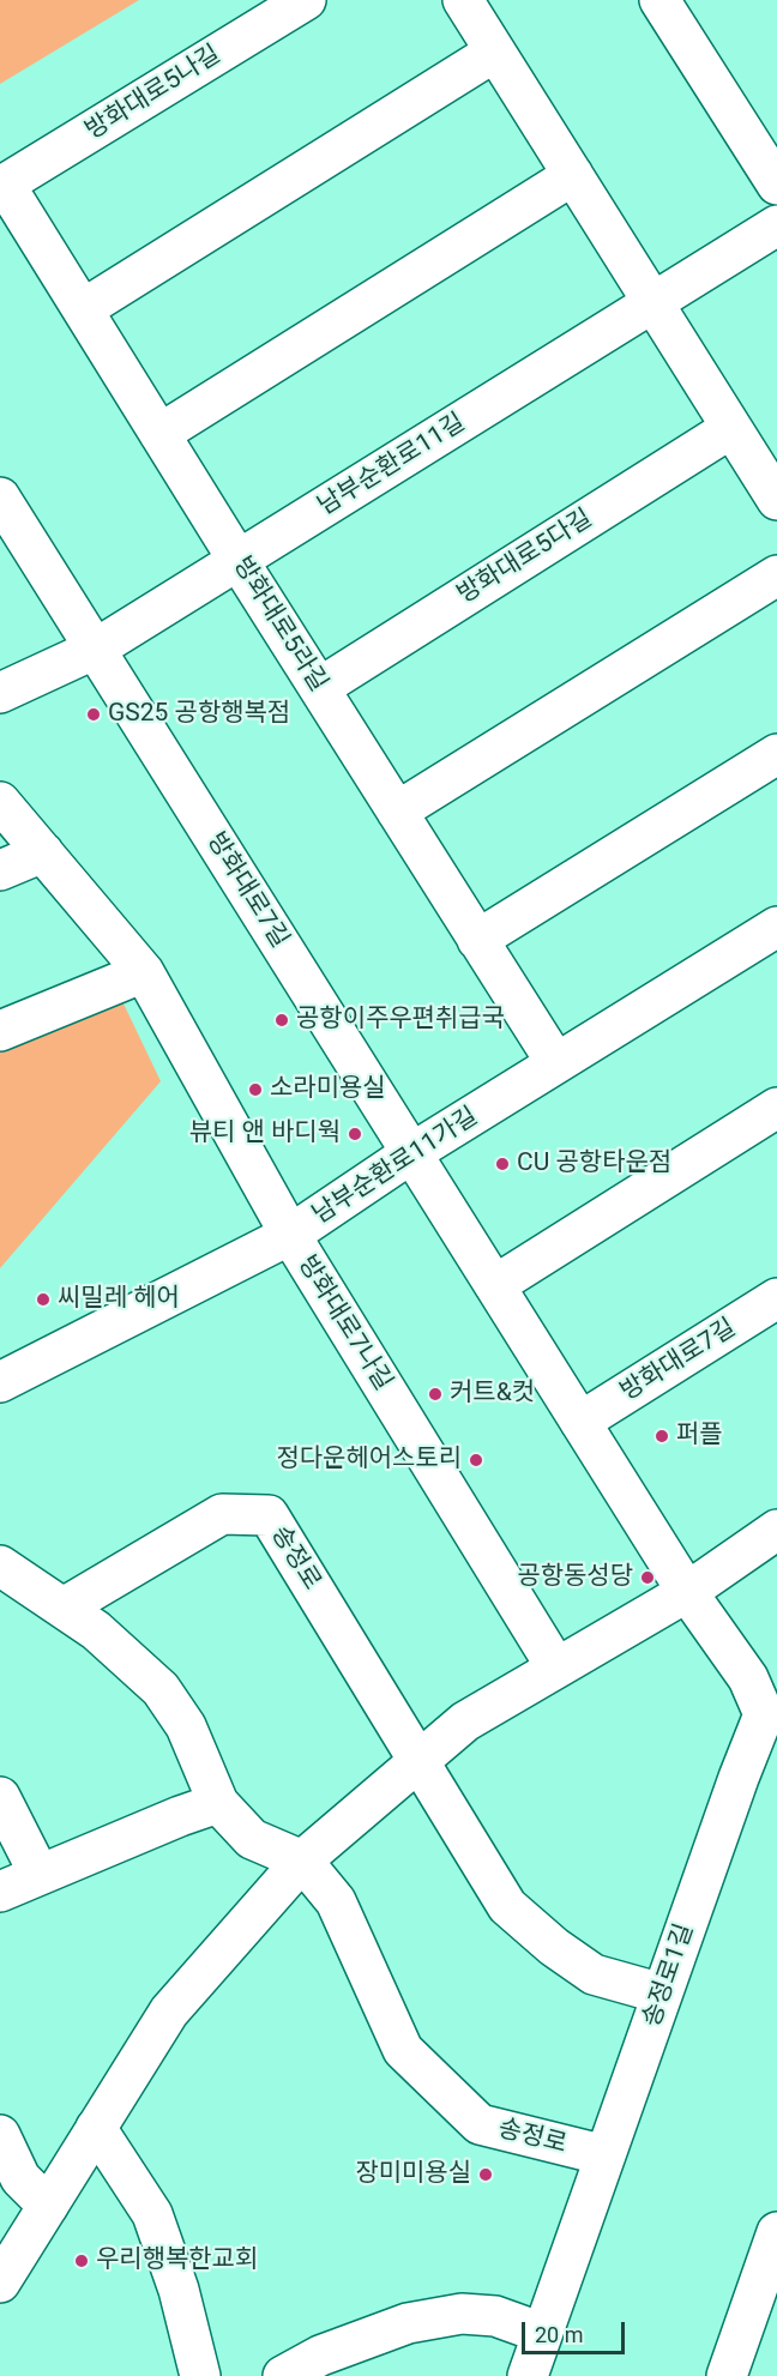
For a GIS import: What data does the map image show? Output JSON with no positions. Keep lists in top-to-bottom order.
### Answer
{
  "streets": {
    "street": [
      "방화대로5나길",
      "남부순환로11길",
      "방화대로5다길",
      "방화대로5라길",
      "방화대로7길",
      "남부순환로11가길",
      "방화대로7나길",
      "송정로",
      "송정로1길"
    ]
  },
  "crossings": [
    ["방화대로5나길", "방화대로5라길"],
    ["남부순환로11길", "방화대로5라길"],
    ["남부순환로11길", "방화대로7길"],
    ["방화대로5다길", "방화대로5라길"],
    ["방화대로5라길", "남부순환로11가길"],
    ["방화대로7길", "남부순환로11가길"],
    ["방화대로7길", "송정로1길"],
    ["남부순환로11가길", "방화대로7나길"],
    ["송정로", "송정로1길"]
  ],
  "places": [
    "GS25 공항행복점",
    "공항이주우편취급국",
    "소라미용실",
    "뷰티 앤 바디웍",
    "CU 공항타운점",
    "씨밀레 헤어",
    "커트&컷",
    "퍼플",
    "정다운헤어스토리",
    "공항동성당",
    "장미미용실",
    "우리행복한교회"
  ],
  "scale_bar": "20 m"
}
